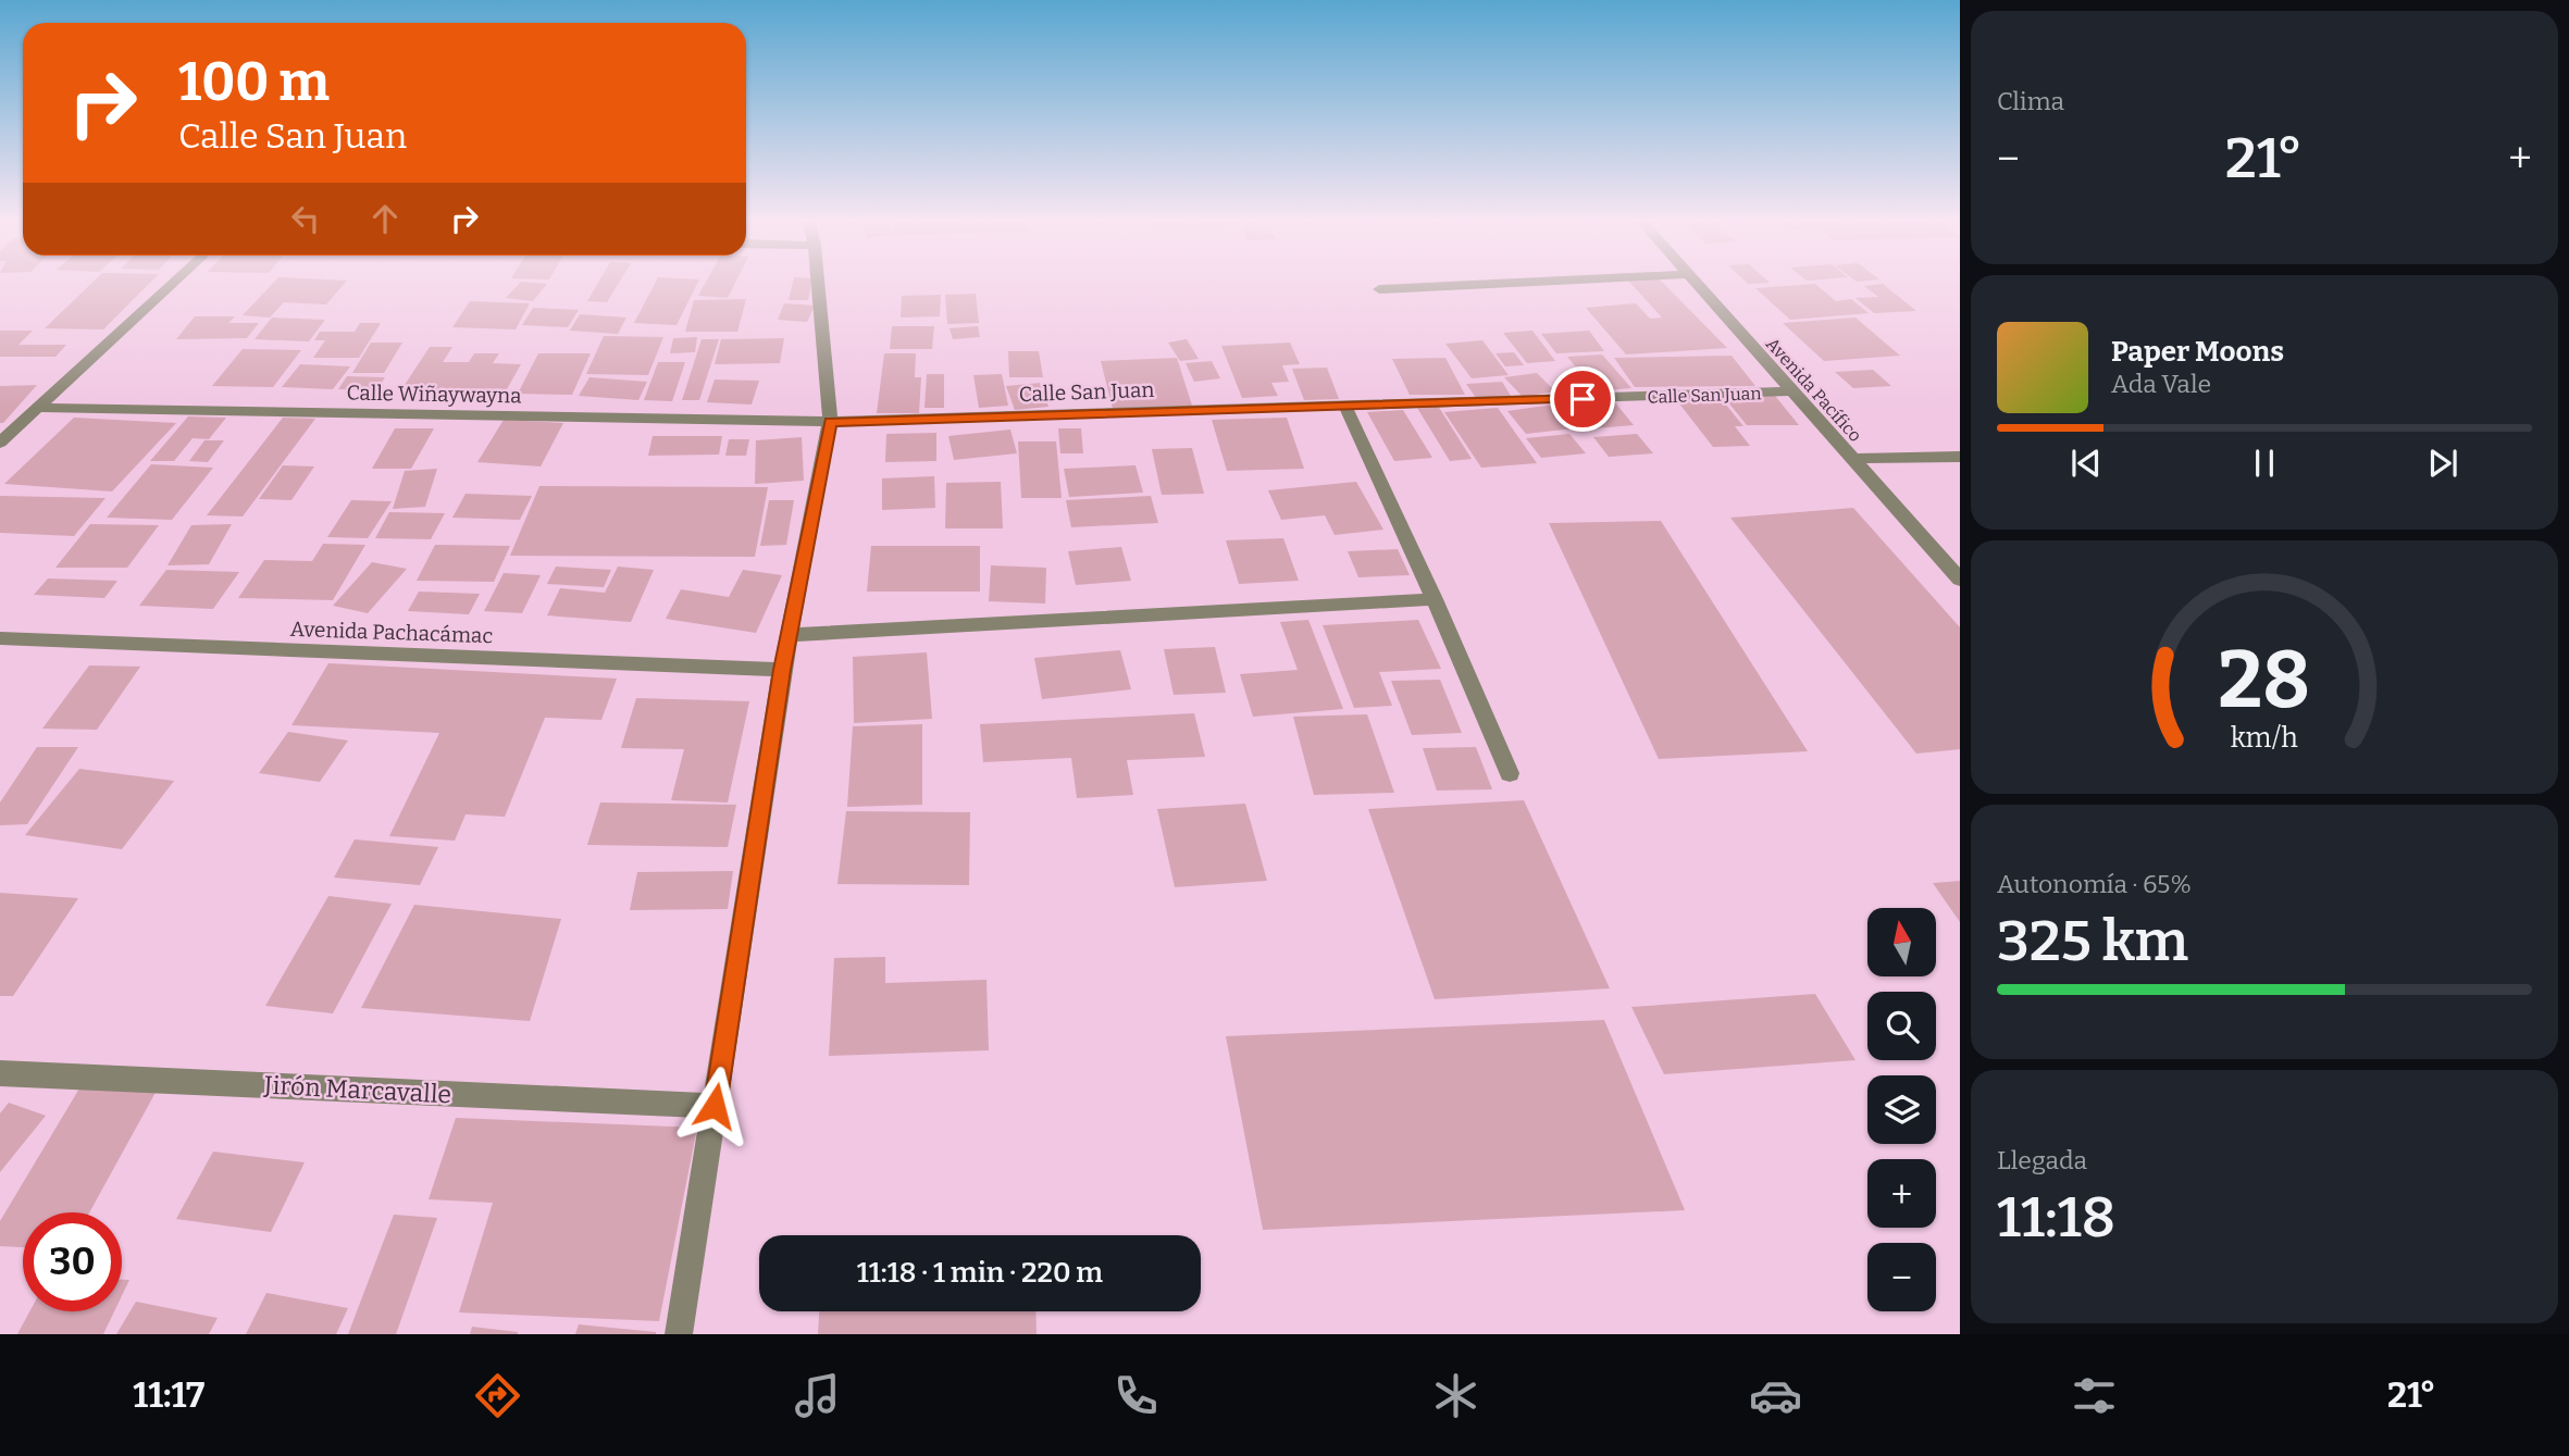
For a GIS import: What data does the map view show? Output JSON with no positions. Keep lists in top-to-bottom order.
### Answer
{
  "streets": {
    "street": [
      "Avenida Pacífico",
      "Calle San Juan",
      "Calle Wiñaywayna",
      "Avenida Pachacámac",
      "Jirón Marcavalle"
    ]
  },
  "crossings": [
    ["Avenida Pacífico", "Calle San Juan"],
    ["Calle San Juan", "Calle Wiñaywayna"]
  ],
  "north": "top",
  "page": {
    "tile": [
      "Clima",
      ["Autonomía · 65%", "325 km"],
      ["Llegada", "11:18"]
    ],
    "turn": ["100 m", "Calle San Juan"],
    "heat": ["−", "21°", "+"],
    "song": ["Paper Moons", "Ada Vale"],
    "map_buttons": ["+", "−"],
    "limit": "30",
    "trip": "11:18 · 1 min · 220 m",
    "tabs": ["11:17", "21°"],
    "gauge": ["28", "km/h"]
  }
}
